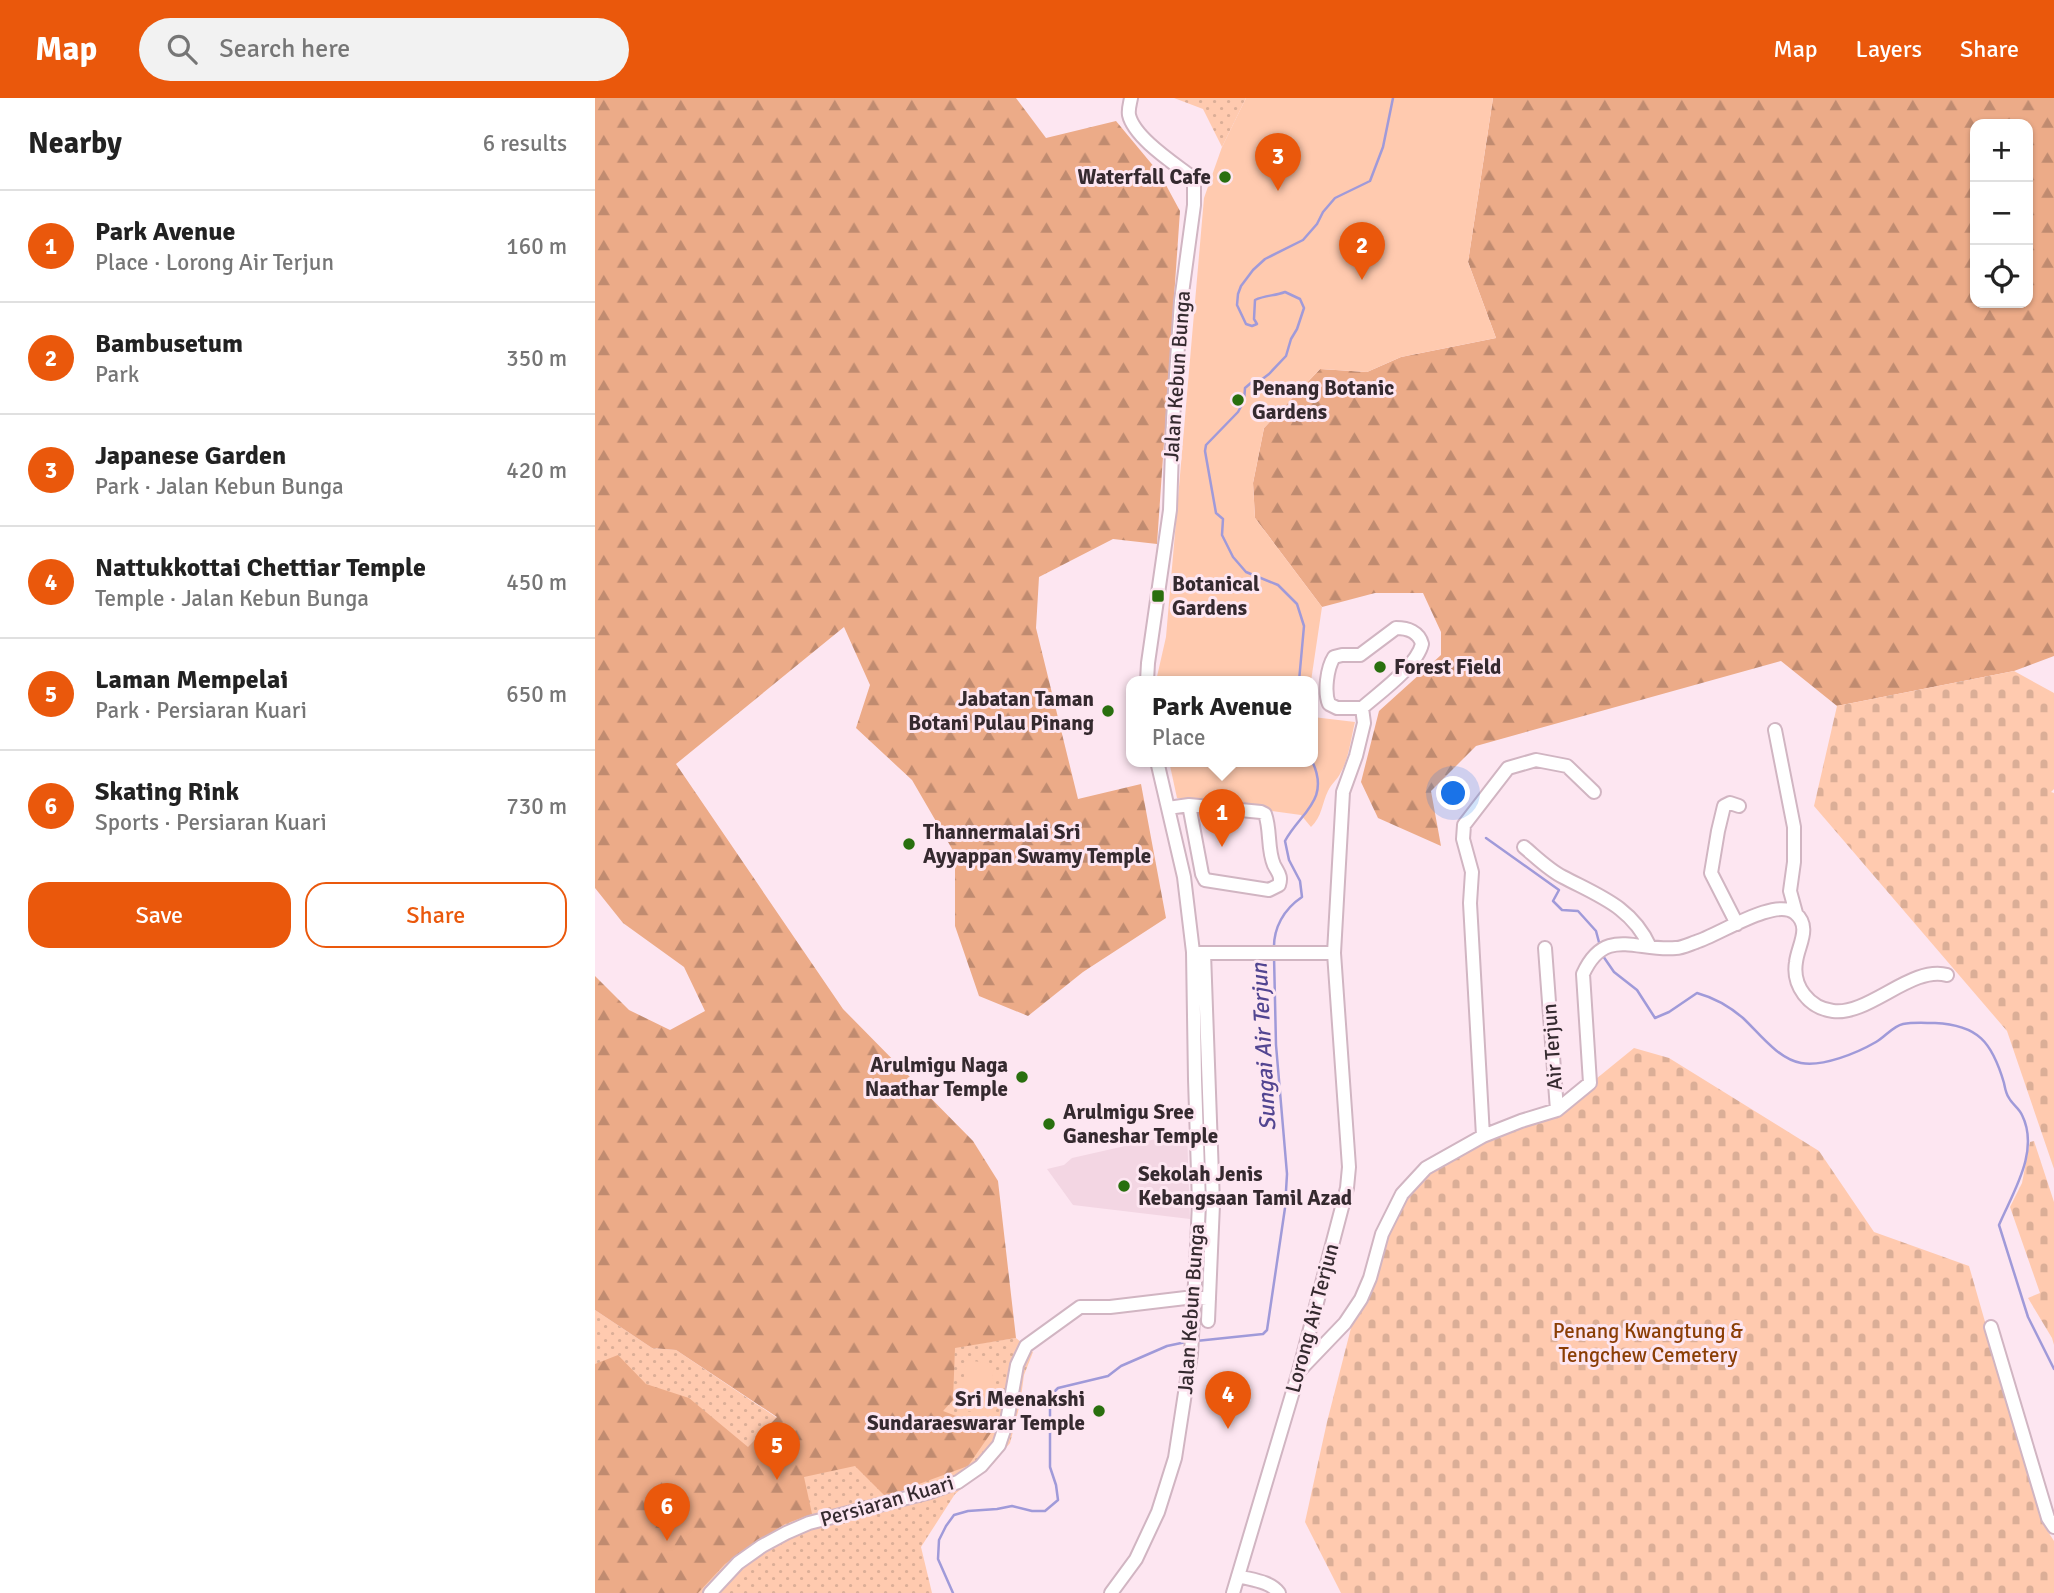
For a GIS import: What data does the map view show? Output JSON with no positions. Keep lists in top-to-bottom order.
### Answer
{
  "streets": {
    "street": [
      "Jalan Kebun Bunga",
      "Air Terjun",
      "Lorong Air Terjun",
      "Persiaran Kuari"
    ]
  },
  "crossings": [
    ["Jalan Kebun Bunga", "Persiaran Kuari"],
    ["Air Terjun", "Lorong Air Terjun"]
  ],
  "water": ["Sungai Air Terjun"],
  "parks": ["Penang Kwangtung & Tengchew Cemetery"],
  "places": {
    "other": [
      "Waterfall Cafe",
      "Penang Botanic Gardens",
      "Forest Field",
      "Jabatan Taman Botani Pulau Pinang",
      "Thannermalai Sri Ayyappan Swamy Temple",
      "Arulmigu Naga Naathar Temple",
      "Arulmigu Sree Ganeshar Temple",
      "Sekolah Jenis Kebangsaan Tamil Azad",
      "Sri Meenakshi Sundaraeswarar Temple"
    ],
    "transit": ["Botanical Gardens"]
  },
  "page": {
    "header": "Map",
    "search": "Search here",
    "nav": ["Map", "Layers", "Share"],
    "heading": ["Nearby", "6 results"],
    "map_buttons": ["+", "−"],
    "pins": [
      "3",
      "2",
      "1",
      "4",
      "5",
      "6"
    ],
    "list": [
      {
        "mark": "1",
        "name": "Park Avenue",
        "note": "Place · Lorong Air Terjun",
        "value": "160 m"
      },
      {
        "mark": "2",
        "name": "Bambusetum",
        "note": "Park",
        "value": "350 m"
      },
      {
        "mark": "3",
        "name": "Japanese Garden",
        "note": "Park · Jalan Kebun Bunga",
        "value": "420 m"
      },
      {
        "mark": "4",
        "name": "Nattukkottai Chettiar Temple",
        "note": "Temple · Jalan Kebun Bunga",
        "value": "450 m"
      },
      {
        "mark": "5",
        "name": "Laman Mempelai",
        "note": "Park · Persiaran Kuari",
        "value": "650 m"
      },
      {
        "mark": "6",
        "name": "Skating Rink",
        "note": "Sports · Persiaran Kuari",
        "value": "730 m"
      }
    ],
    "popup": ["Park Avenue", "Place"],
    "buttons": ["Save", "Share"]
  }
}
